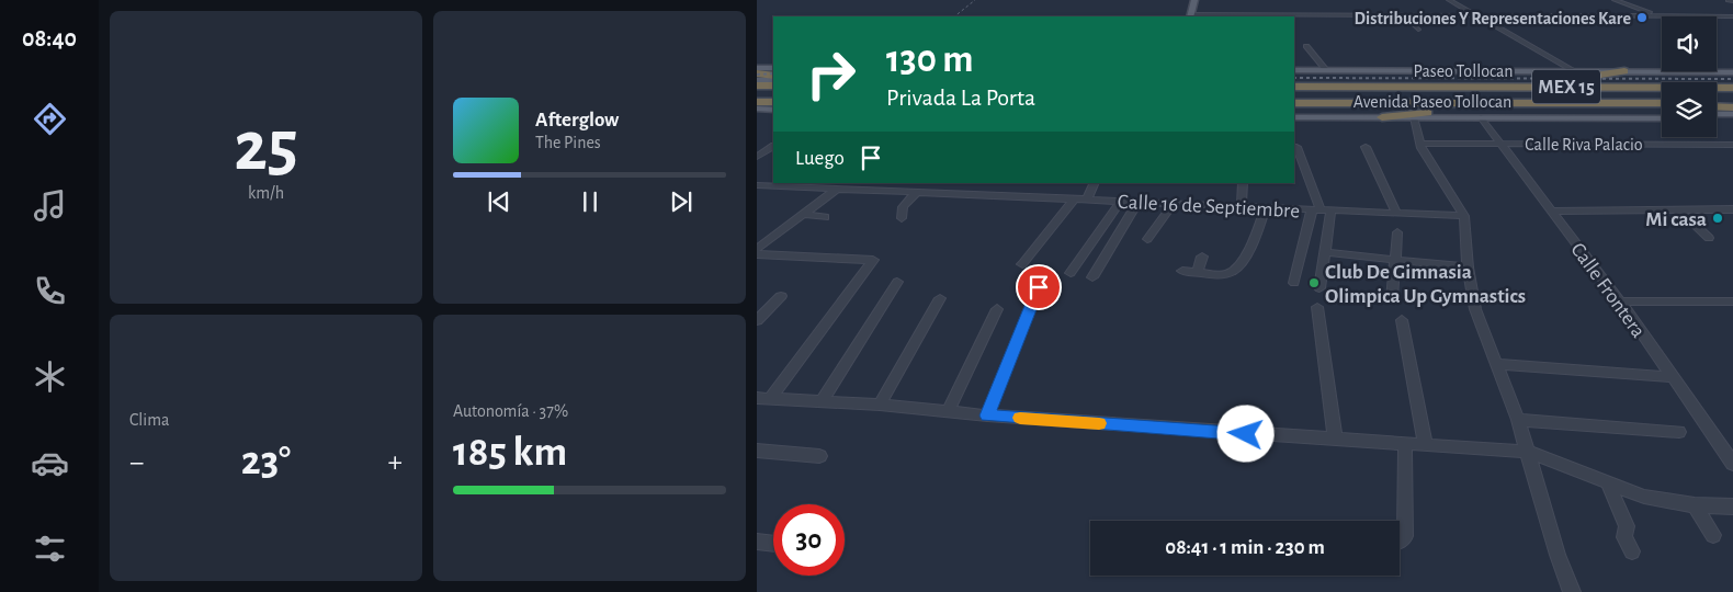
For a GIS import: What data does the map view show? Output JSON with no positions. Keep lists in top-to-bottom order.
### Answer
{
  "streets": {
    "highway": ["Paseo Tollocan", "MEX 15"],
    "main road": ["Avenida Paseo Tollocan"],
    "street": ["Calle Riva Palacio", "Calle 16 de Septiembre", "Calle Frontera"]
  },
  "crossings": [
    ["Avenida Paseo Tollocan", "Calle Frontera"],
    ["Calle Riva Palacio", "Calle Frontera"]
  ],
  "places": ["Distribuciones Y Representaciones Kare", "Mi casa", "Club De Gimnasia Olimpica Up Gymnastics"],
  "page": {
    "tabs": "08:40",
    "tile": [
      ["25", "km/h"],
      "Clima",
      ["Autonomía · 37%", "185 km"]
    ],
    "turn": ["130 m", "Privada La Porta"],
    "song": ["Afterglow", "The Pines"],
    "then": "Luego",
    "heat": ["−", "23°", "+"],
    "limit": "30",
    "trip": "08:41 · 1 min · 230 m"
  }
}
